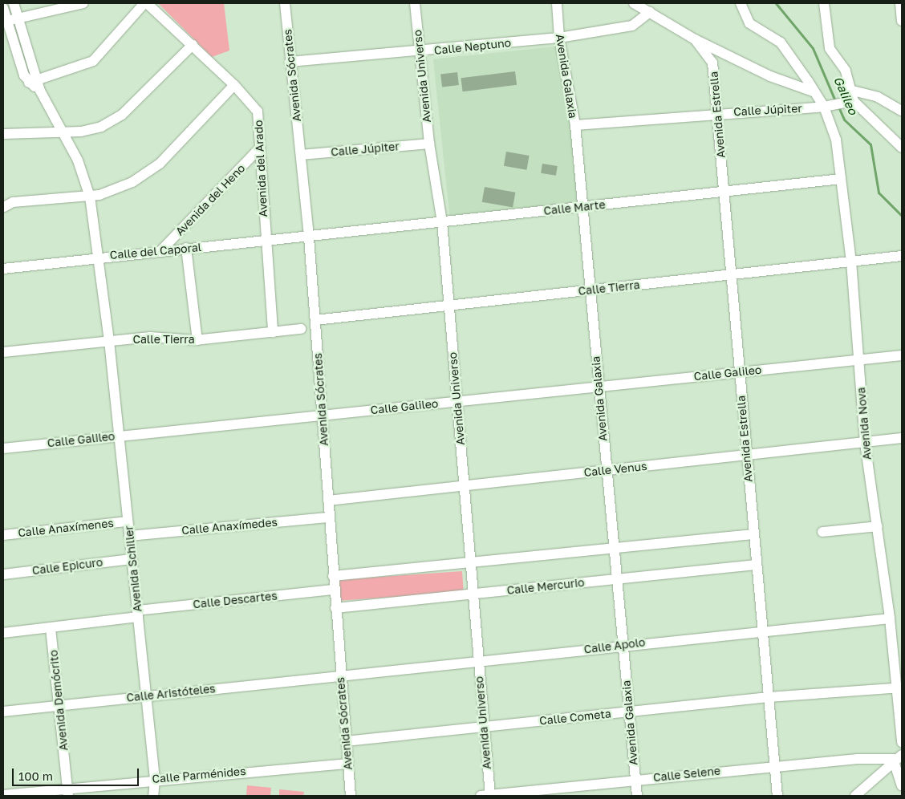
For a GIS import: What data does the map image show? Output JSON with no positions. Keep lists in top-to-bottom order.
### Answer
{
  "streets": {
    "street": [
      "Calle Neptuno",
      "Avenida Sócrates",
      "Avenida Universo",
      "Avenida Galaxia",
      "Calle Júpiter",
      "Avenida Estrella",
      "Avenida del Arado",
      "Avenida del Heno",
      "Calle Marte",
      "Calle del Caporal",
      "Calle Tierra",
      "Calle Galileo",
      "Avenida Nova",
      "Calle Venus",
      "Calle Anaxímedes",
      "Calle Anaxímenes",
      "Calle Epicuro",
      "Avenida Schiller",
      "Calle Mercurio",
      "Calle Descartes",
      "Calle Apolo",
      "Calle Aristóteles",
      "Avenida Demócrito",
      "Calle Cometa",
      "Calle Selene",
      "Calle Parménides"
    ]
  },
  "crossings": [
    ["Calle Neptuno", "Avenida Sócrates"],
    ["Calle Neptuno", "Avenida Universo"],
    ["Calle Neptuno", "Avenida Galaxia"],
    ["Avenida Sócrates", "Calle Júpiter"],
    ["Avenida Sócrates", "Calle Marte"],
    ["Avenida Sócrates", "Calle del Caporal"],
    ["Avenida Sócrates", "Calle Tierra"],
    ["Avenida Sócrates", "Calle Galileo"],
    ["Avenida Sócrates", "Calle Venus"],
    ["Avenida Sócrates", "Calle Anaxímedes"],
    ["Avenida Sócrates", "Calle Mercurio"],
    ["Avenida Sócrates", "Calle Descartes"],
    ["Avenida Sócrates", "Calle Apolo"],
    ["Avenida Sócrates", "Calle Aristóteles"],
    ["Avenida Sócrates", "Calle Cometa"],
    ["Avenida Sócrates", "Calle Parménides"],
    ["Avenida Universo", "Calle Júpiter"],
    ["Avenida Universo", "Calle Marte"],
    ["Avenida Universo", "Calle Tierra"],
    ["Avenida Universo", "Calle Galileo"],
    ["Avenida Universo", "Calle Venus"],
    ["Avenida Universo", "Calle Mercurio"],
    ["Avenida Universo", "Calle Apolo"],
    ["Avenida Universo", "Calle Cometa"],
    ["Avenida Universo", "Calle Selene"],
    ["Avenida Galaxia", "Calle Júpiter"],
    ["Avenida Galaxia", "Calle Marte"],
    ["Avenida Galaxia", "Calle Tierra"],
    ["Avenida Galaxia", "Calle Galileo"],
    ["Avenida Galaxia", "Calle Venus"],
    ["Avenida Galaxia", "Calle Mercurio"],
    ["Avenida Galaxia", "Calle Apolo"],
    ["Avenida Galaxia", "Calle Cometa"],
    ["Avenida Galaxia", "Calle Selene"],
    ["Calle Júpiter", "Avenida Estrella"],
    ["Calle Júpiter", "Avenida Nova"],
    ["Avenida Estrella", "Calle Marte"],
    ["Avenida Estrella", "Calle Tierra"],
    ["Avenida Estrella", "Calle Galileo"],
    ["Avenida Estrella", "Calle Venus"],
    ["Avenida Estrella", "Calle Mercurio"],
    ["Avenida Estrella", "Calle Apolo"],
    ["Avenida Estrella", "Calle Cometa"],
    ["Avenida Estrella", "Calle Selene"],
    ["Avenida del Arado", "Avenida del Heno"],
    ["Avenida del Arado", "Calle del Caporal"],
    ["Avenida del Arado", "Calle Tierra"],
    ["Avenida del Heno", "Calle del Caporal"],
    ["Calle Marte", "Calle del Caporal"],
    ["Calle Marte", "Avenida Nova"],
    ["Calle del Caporal", "Avenida Schiller"],
    ["Calle Tierra", "Avenida Nova"],
    ["Calle Tierra", "Avenida Schiller"],
    ["Calle Galileo", "Avenida Nova"],
    ["Calle Galileo", "Avenida Schiller"],
    ["Avenida Nova", "Calle Venus"],
    ["Avenida Nova", "Calle Apolo"],
    ["Avenida Nova", "Calle Cometa"],
    ["Calle Anaxímedes", "Avenida Schiller"],
    ["Calle Anaxímenes", "Avenida Schiller"],
    ["Calle Epicuro", "Avenida Schiller"],
    ["Avenida Schiller", "Calle Descartes"],
    ["Avenida Schiller", "Calle Aristóteles"],
    ["Avenida Schiller", "Calle Parménides"],
    ["Calle Descartes", "Avenida Demócrito"],
    ["Calle Apolo", "Calle Aristóteles"],
    ["Calle Aristóteles", "Avenida Demócrito"],
    ["Avenida Demócrito", "Calle Parménides"]
  ],
  "water": ["Galileo"],
  "scale_bar": "100 m"
}
